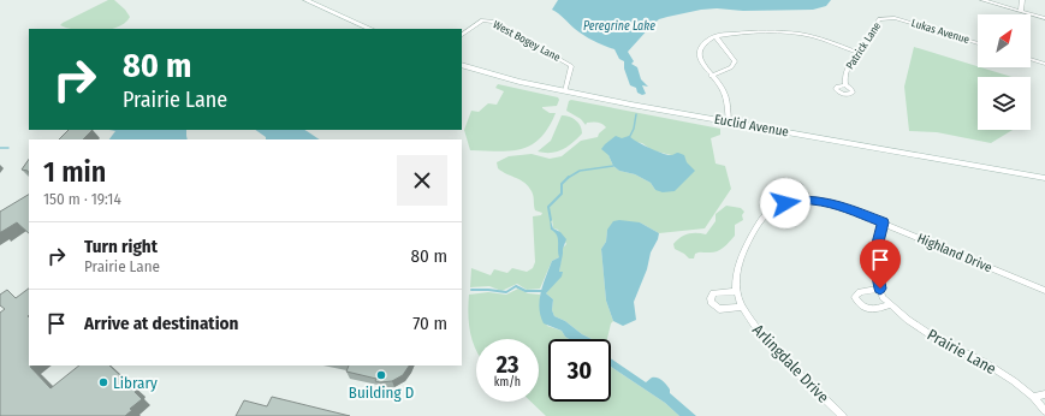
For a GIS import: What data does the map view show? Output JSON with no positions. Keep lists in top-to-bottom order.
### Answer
{
  "streets": {
    "main road": ["Euclid Avenue"],
    "street": [
      "Lukas Avenue",
      "West Bogey Lane",
      "Patrick Lane",
      "Highland Drive",
      "Prairie Lane",
      "Arlingdale Drive"
    ]
  },
  "crossings": [
    ["Lukas Avenue", "Patrick Lane"],
    ["West Bogey Lane", "Euclid Avenue"],
    ["Highland Drive", "Prairie Lane"],
    ["Highland Drive", "Arlingdale Drive"]
  ],
  "water": ["Peregrine Lake"],
  "places": ["Building D", "Library"],
  "north": "top right",
  "page": {
    "turn": ["80 m", "Prairie Lane"],
    "heading": ["1 min", "150 m · 19:14"],
    "list": [
      {
        "name": "Turn right",
        "note": "Prairie Lane",
        "value": "80 m"
      },
      {
        "name": "Arrive at destination",
        "value": "70 m"
      }
    ],
    "speed": "23 km/h",
    "limit": "30"
  }
}
